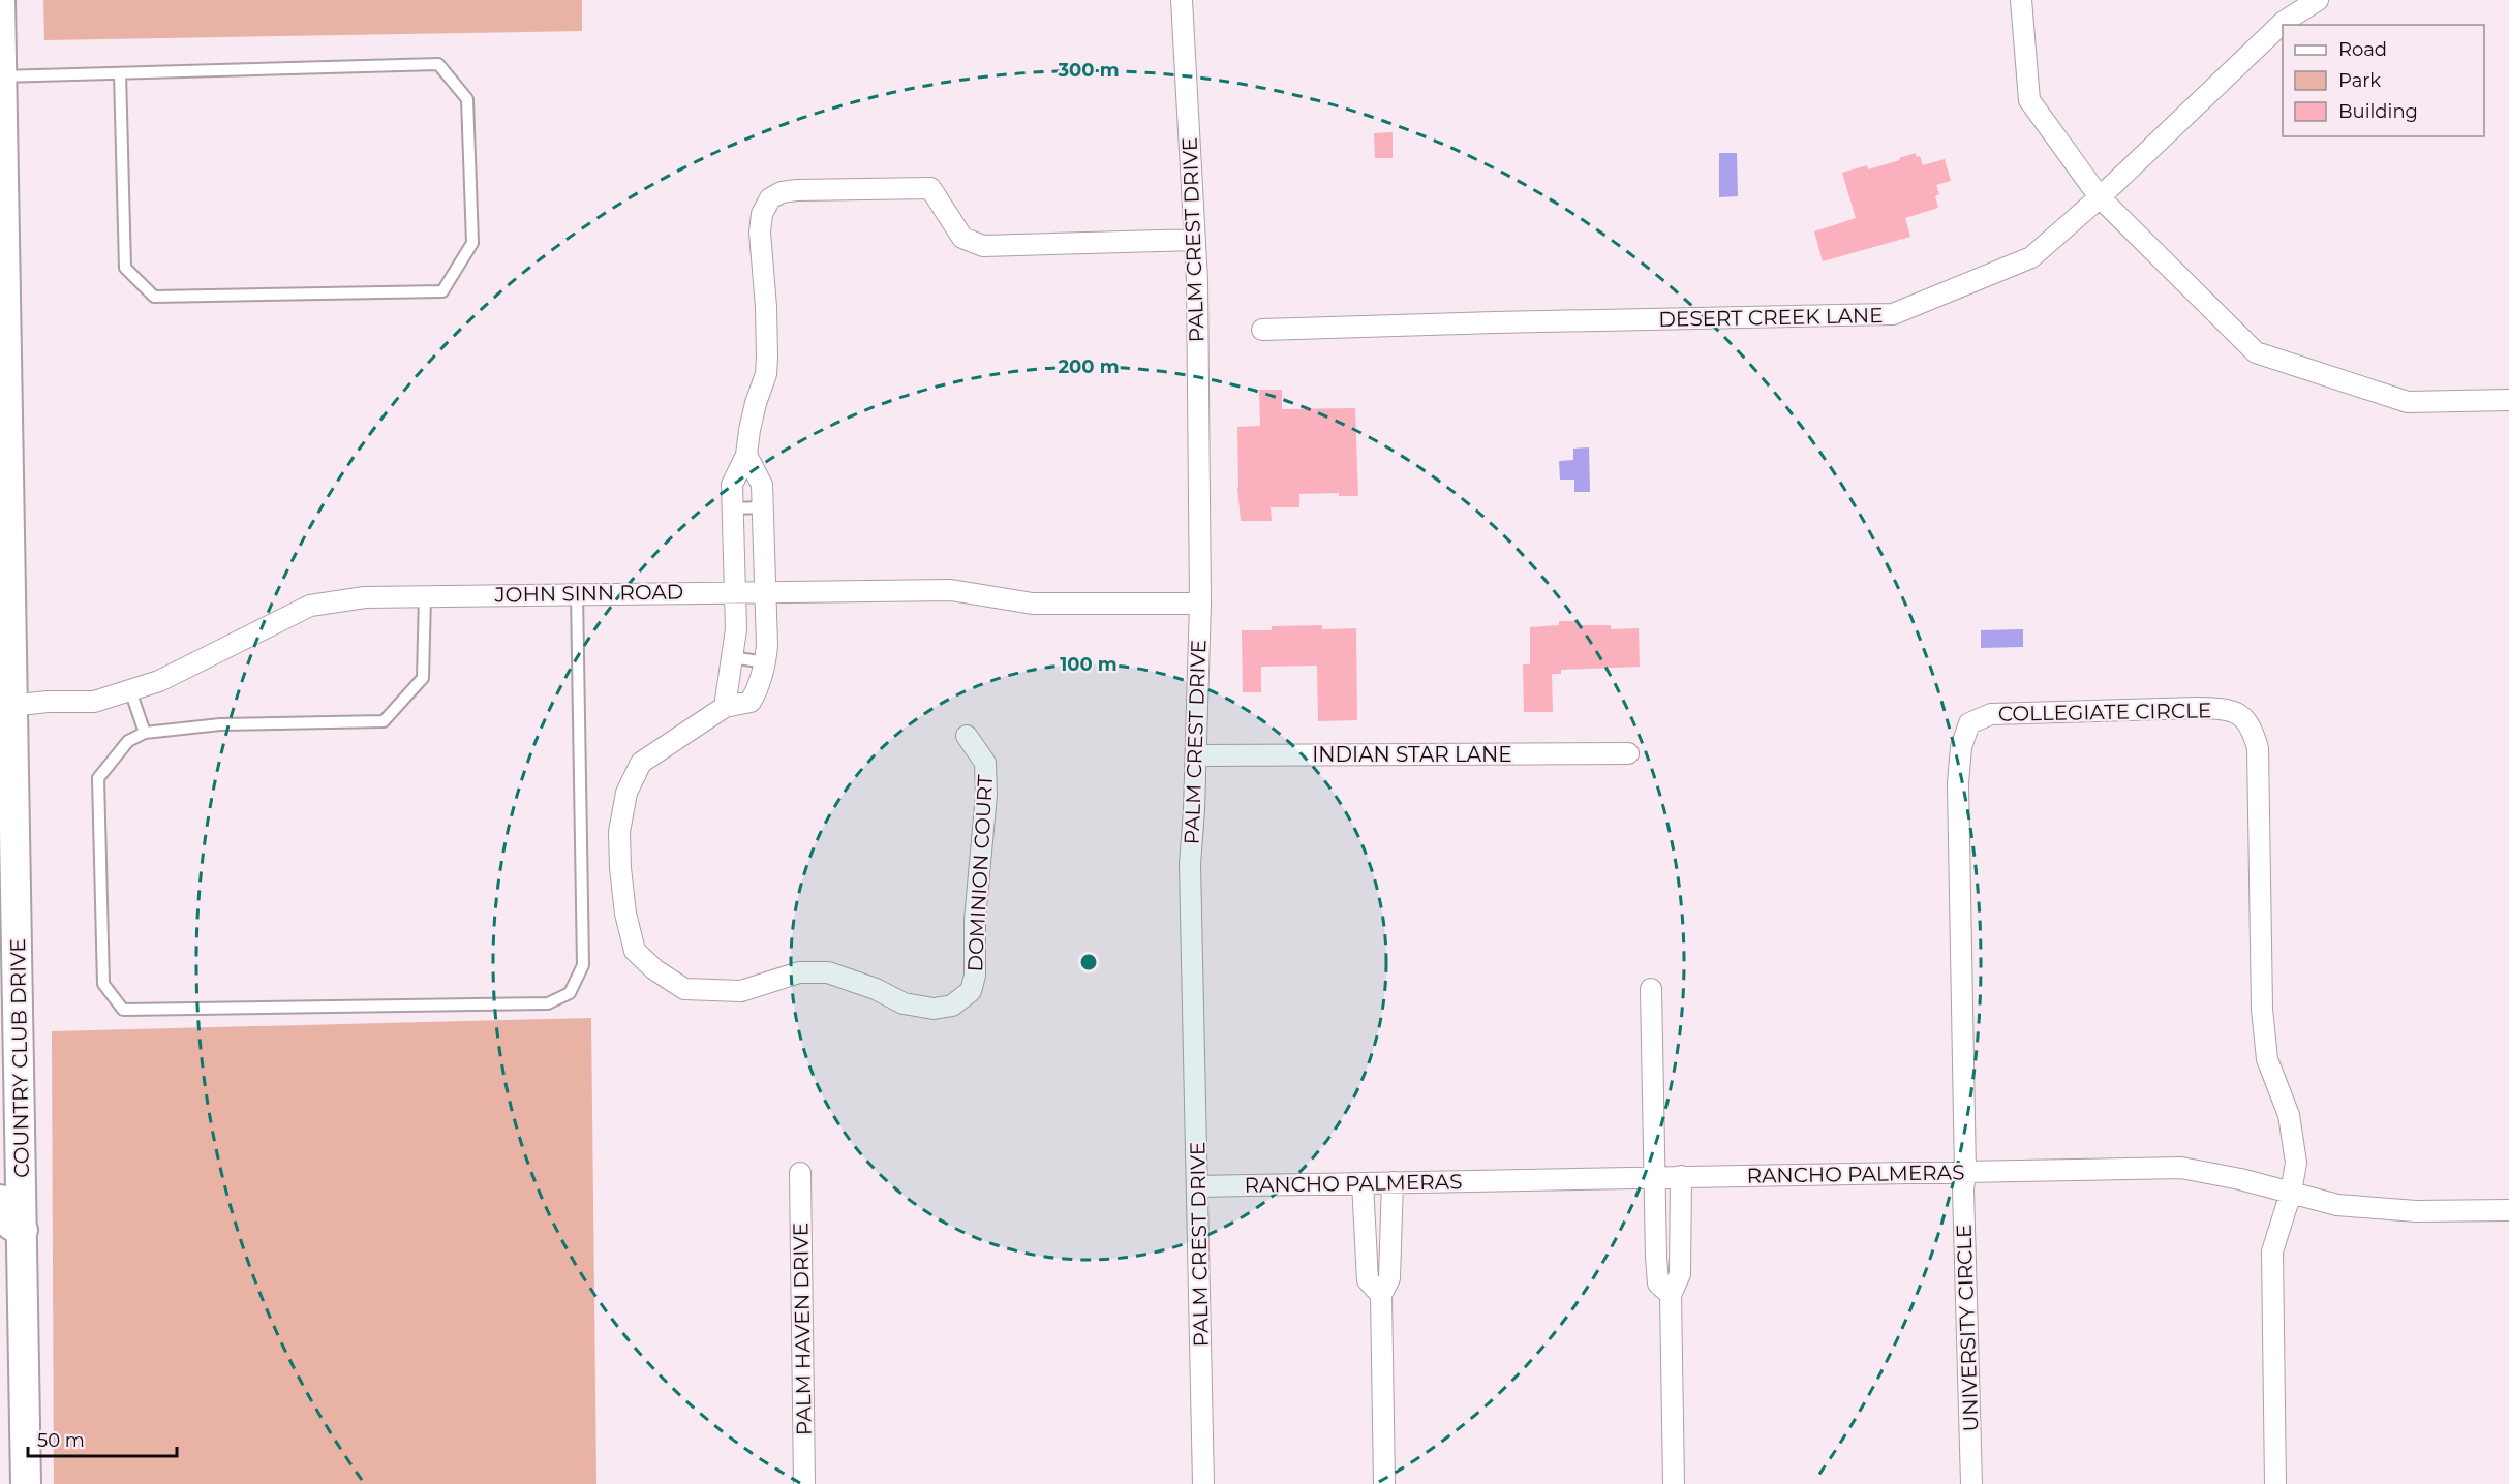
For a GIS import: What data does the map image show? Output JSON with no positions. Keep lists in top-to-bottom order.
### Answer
{
  "streets": {
    "main road": ["COUNTRY CLUB DRIVE"],
    "street": [
      "PALM CREST DRIVE",
      "DESERT CREEK LANE",
      "JOHN SINN ROAD",
      "COLLEGIATE CIRCLE",
      "INDIAN STAR LANE",
      "DOMINION COURT",
      "RANCHO PALMERAS",
      "UNIVERSITY CIRCLE",
      "PALM HAVEN DRIVE"
    ]
  },
  "crossings": [
    ["PALM CREST DRIVE", "JOHN SINN ROAD"],
    ["PALM CREST DRIVE", "INDIAN STAR LANE"],
    ["PALM CREST DRIVE", "RANCHO PALMERAS"],
    ["JOHN SINN ROAD", "DOMINION COURT"],
    ["JOHN SINN ROAD", "COUNTRY CLUB DRIVE"],
    ["COLLEGIATE CIRCLE", "RANCHO PALMERAS"],
    ["COLLEGIATE CIRCLE", "UNIVERSITY CIRCLE"],
    ["RANCHO PALMERAS", "UNIVERSITY CIRCLE"]
  ],
  "legend": ["Road", "Park", "Building"],
  "scale_bar": "50 m",
  "rings": ["300 m", "200 m", "100 m"]
}
